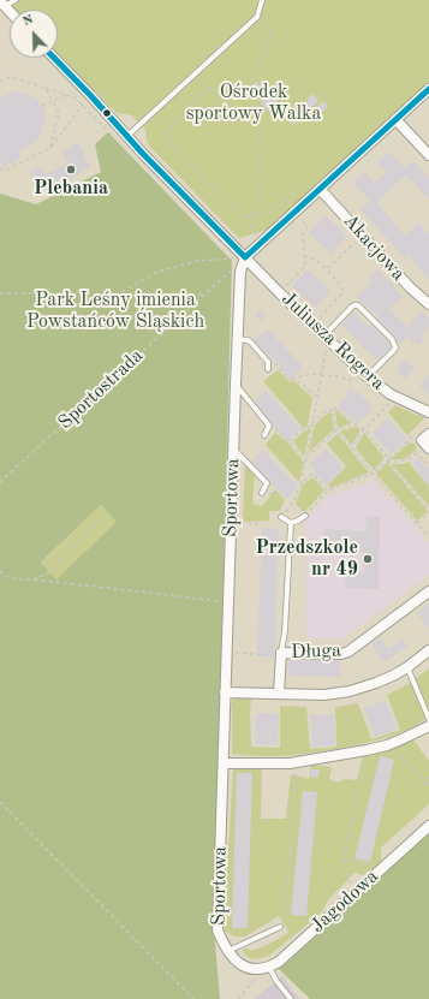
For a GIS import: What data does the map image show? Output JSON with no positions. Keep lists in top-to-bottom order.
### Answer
{
  "streets": {
    "street": [
      "Akacjowa",
      "Juliusza Rogera",
      "Sportowa",
      "Długa",
      "Jagodowa"
    ],
    "path": ["Sportostrada"]
  },
  "crossings": [
    ["Juliusza Rogera", "Sportostrada"],
    ["Juliusza Rogera", "Sportowa"],
    ["Sportostrada", "Sportowa"],
    ["Sportowa", "Jagodowa"]
  ],
  "parks": ["Ośrodek sportowy Walka", "Park Leśny imienia Powstańców Śląskich"],
  "places": ["Plebania", "Przedszkole nr 49"],
  "north": "top left"
}
